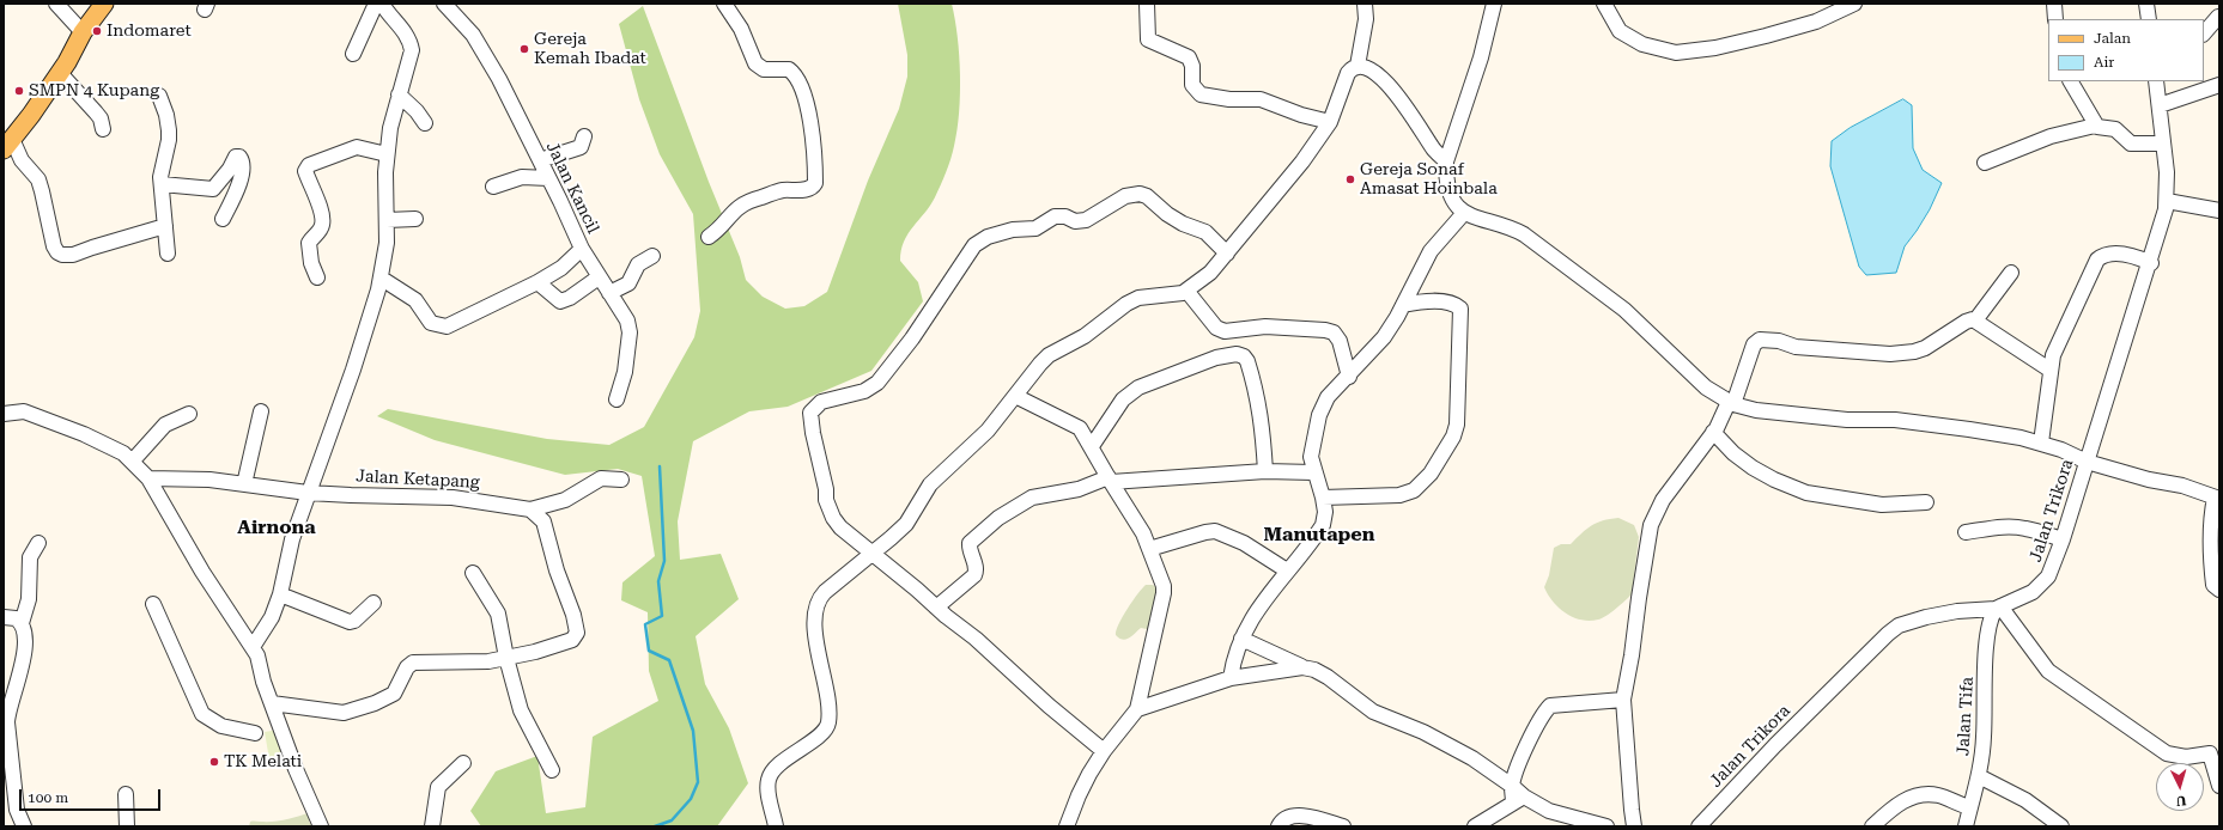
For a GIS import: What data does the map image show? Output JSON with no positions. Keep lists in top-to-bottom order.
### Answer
{
  "streets": {
    "street": [
      "Jalan Kancil",
      "Jalan Ketapang",
      "Jalan Trikora",
      "Jalan Tifa"
    ]
  },
  "crossings": [
    ["Jalan Trikora", "Jalan Tifa"]
  ],
  "districts": ["Airnona", "Manutapen"],
  "places": [
    "Indomaret",
    "Gereja Kemah Ibadat",
    "SMPN 4 Kupang",
    "Gereja Sonaf Amasat Hoinbala",
    "TK Melati"
  ],
  "legend": ["Jalan", "Air"],
  "scale_bar": "100 m",
  "north": "bottom"
}
